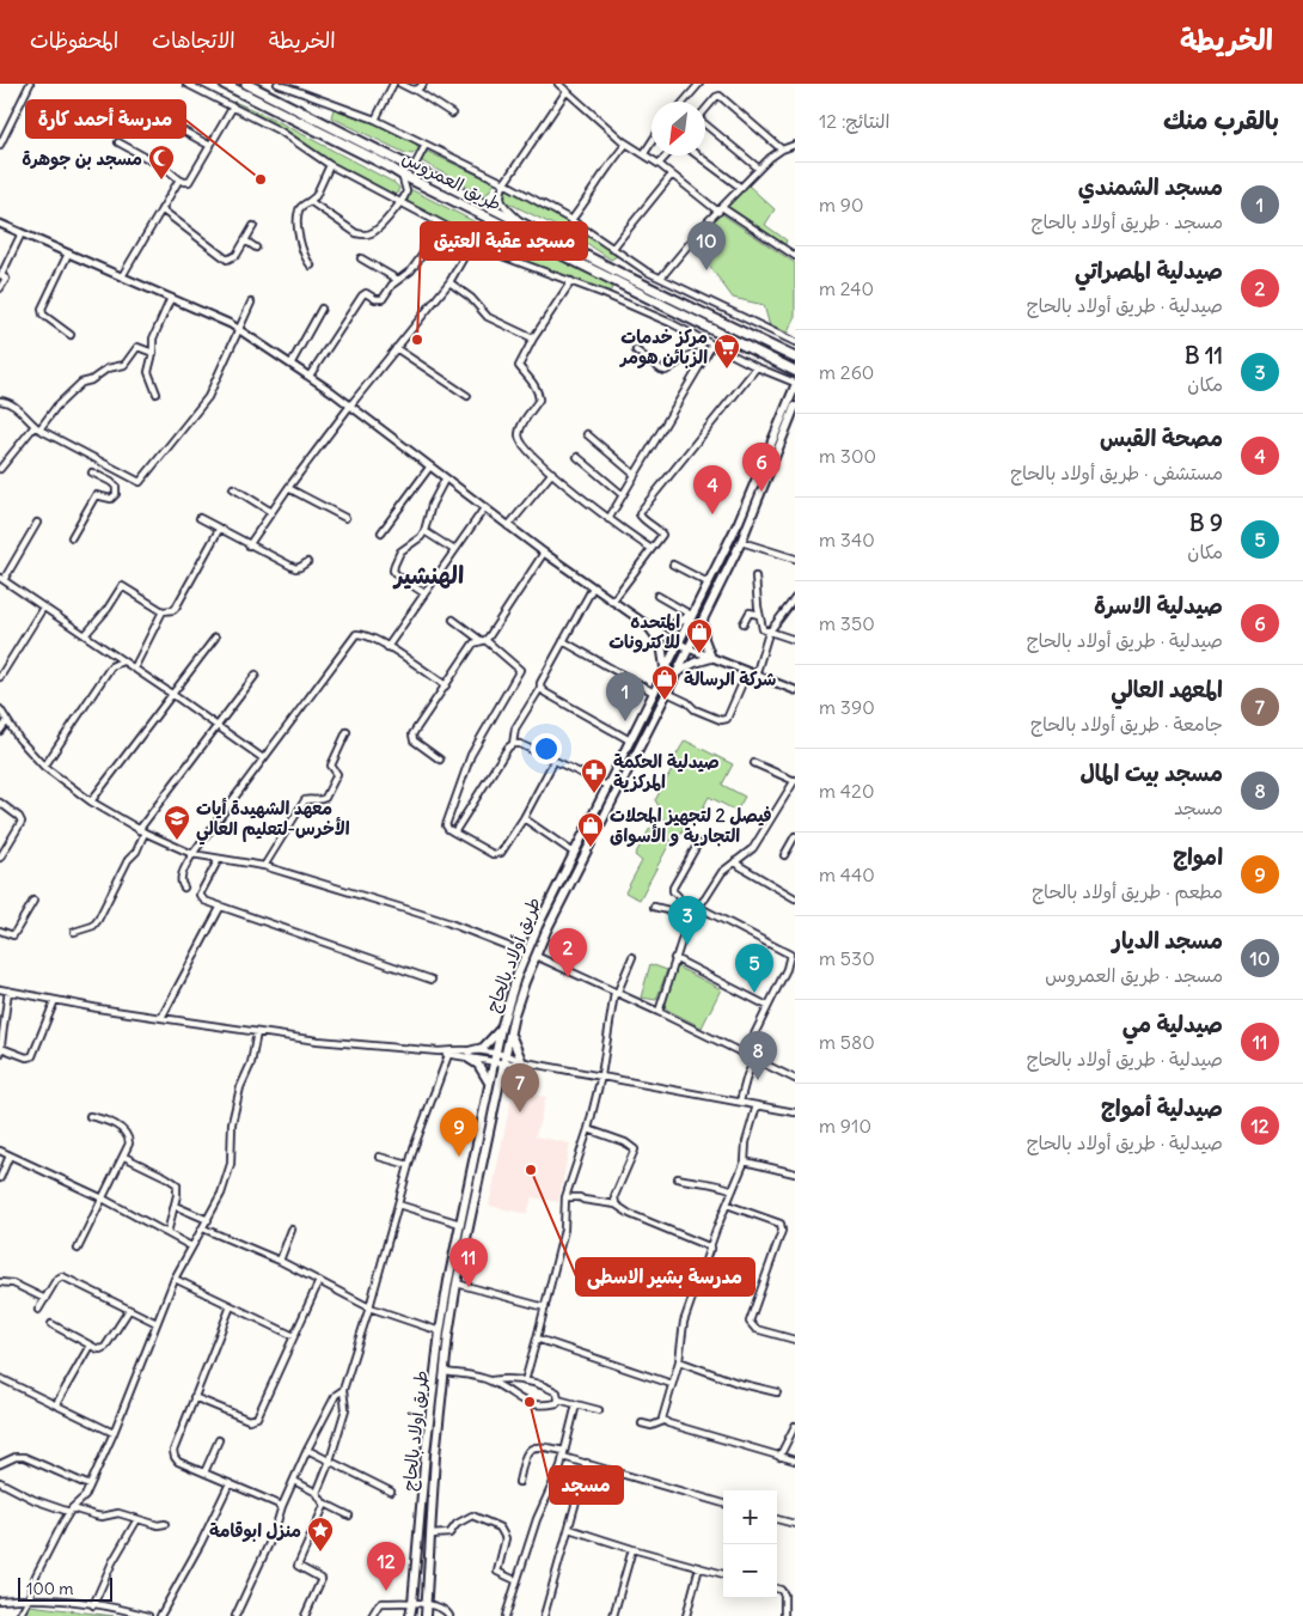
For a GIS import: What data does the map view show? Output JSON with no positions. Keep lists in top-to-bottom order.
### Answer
{
  "streets": {
    "main road": ["طريق العمروس", "طريق أولاد بالحاج"]
  },
  "districts": ["الهنشير"],
  "places": {
    "other": [
      "مدرسة أحمد كارة",
      "مسجد عقبة العتيق",
      "مدرسة بشير الاسطى",
      "مسجد"
    ],
    "mosque": ["مسجد بن جوهرة"],
    "supermarket": ["مركز خدمات الزبائن هومر"],
    "shop": ["المتحده للاكترونات", "شركة الرسالة", "فيصل 2 لتجهيز المحلات التجارية و الأسواق"],
    "pharmacy": ["صيدلية الحكمة المركزية"],
    "school or university": ["معهد الشهيدة أيات الأخرس-لتعليم العالي"],
    "place": ["منزل ابوقامة"]
  },
  "scale_bar": "100 m",
  "north": "bottom left",
  "page": {
    "header": "الخريطة",
    "nav": ["الخريطة", "الاتجاهات", "المحفوظات"],
    "heading": ["بالقرب منك", "النتائج: 12"],
    "list": [
      {
        "mark": "1",
        "name": "مسجد الشمندي",
        "note": "مسجد · طريق أولاد بالحاج",
        "value": "90 m"
      },
      {
        "mark": "2",
        "name": "صيدلية المصراتي",
        "note": "صيدلية · طريق أولاد بالحاج",
        "value": "240 m"
      },
      {
        "mark": "3",
        "name": "B 11",
        "note": "مكان",
        "value": "260 m"
      },
      {
        "mark": "4",
        "name": "مصحة القبس",
        "note": "مستشفى · طريق أولاد بالحاج",
        "value": "300 m"
      },
      {
        "mark": "5",
        "name": "B 9",
        "note": "مكان",
        "value": "340 m"
      },
      {
        "mark": "6",
        "name": "صيدلية الاسرة",
        "note": "صيدلية · طريق أولاد بالحاج",
        "value": "350 m"
      },
      {
        "mark": "7",
        "name": "المعهد العالي",
        "note": "جامعة · طريق أولاد بالحاج",
        "value": "390 m"
      },
      {
        "mark": "8",
        "name": "مسجد بيت المال",
        "note": "مسجد",
        "value": "420 m"
      },
      {
        "mark": "9",
        "name": "امواج",
        "note": "مطعم · طريق أولاد بالحاج",
        "value": "440 m"
      },
      {
        "mark": "10",
        "name": "مسجد الديار",
        "note": "مسجد · طريق العمروس",
        "value": "530 m"
      },
      {
        "mark": "11",
        "name": "صيدلية مي",
        "note": "صيدلية · طريق أولاد بالحاج",
        "value": "580 m"
      },
      {
        "mark": "12",
        "name": "صيدلية أمواج",
        "note": "صيدلية · طريق أولاد بالحاج",
        "value": "910 m"
      }
    ],
    "pins": [
      "10",
      "6",
      "4",
      "1",
      "3",
      "2",
      "5",
      "8",
      "7",
      "9",
      "11",
      "12"
    ],
    "map_buttons": ["+", "−"],
    "scale": "100 m"
  }
}
